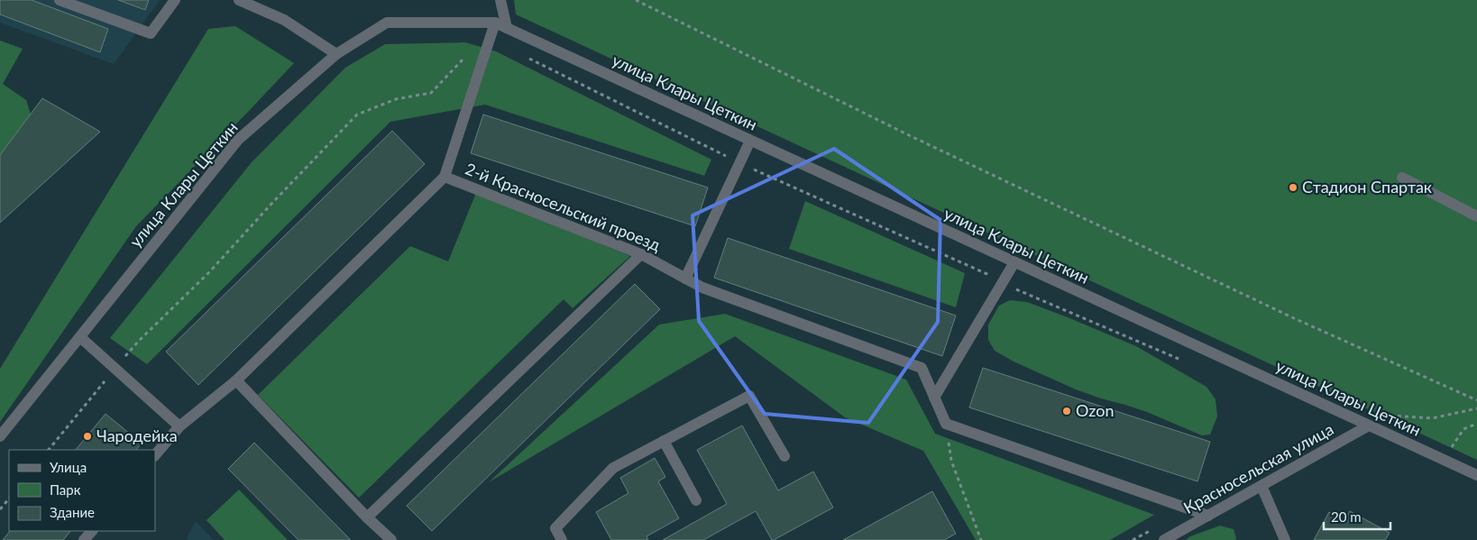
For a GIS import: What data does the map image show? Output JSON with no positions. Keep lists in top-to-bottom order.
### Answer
{
  "streets": {
    "street": ["улица Клары Цеткин", "2-й Красносельский проезд", "Красносельская улица"]
  },
  "crossings": [
    ["улица Клары Цеткин", "Красносельская улица"]
  ],
  "places": ["Стадион Спартак", "Ozon", "Чародейка"],
  "legend": ["Улица", "Парк", "Здание"],
  "scale_bar": "20 m"
}
